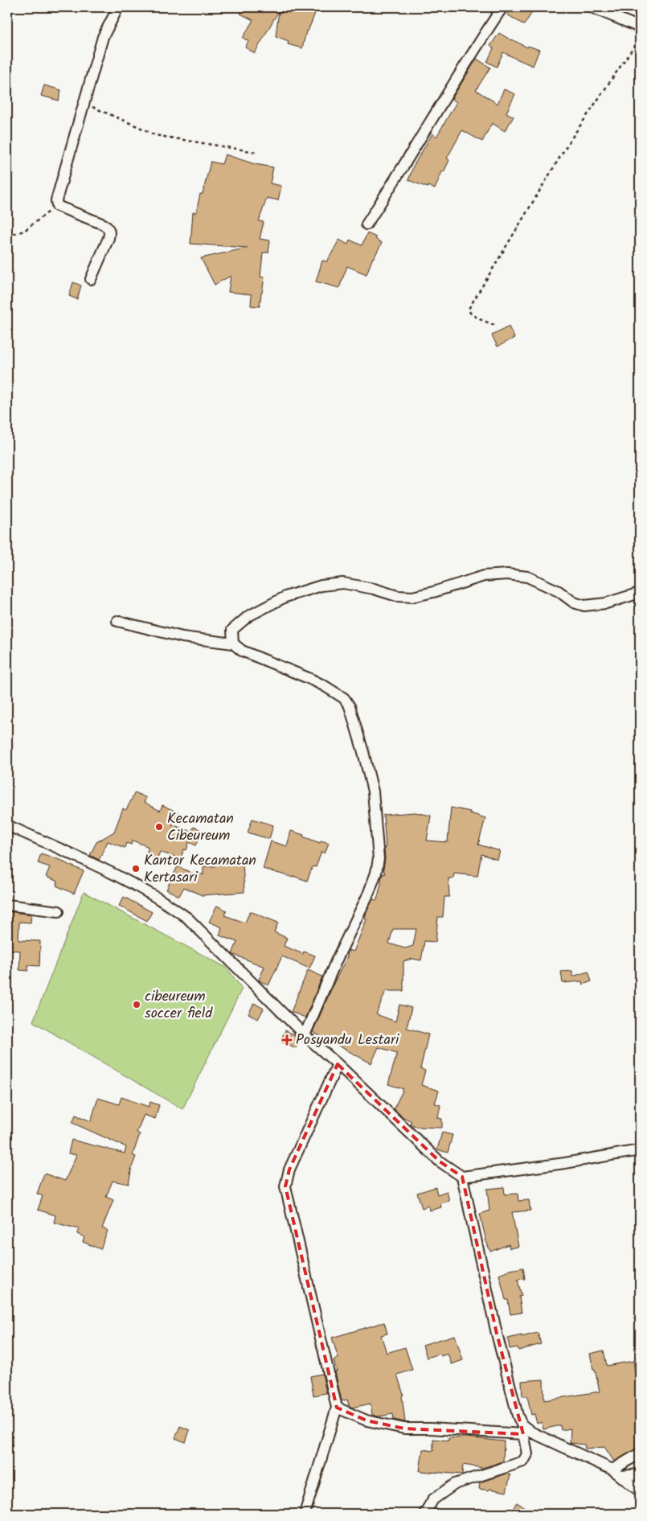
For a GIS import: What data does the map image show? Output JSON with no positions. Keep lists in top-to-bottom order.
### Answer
{
  "places": {
    "other": ["Kecamatan Cibeureum", "Kantor Kecamatan Kertasari", "cibeureum soccer field"],
    "health": ["Posyandu Lestari"]
  }
}
